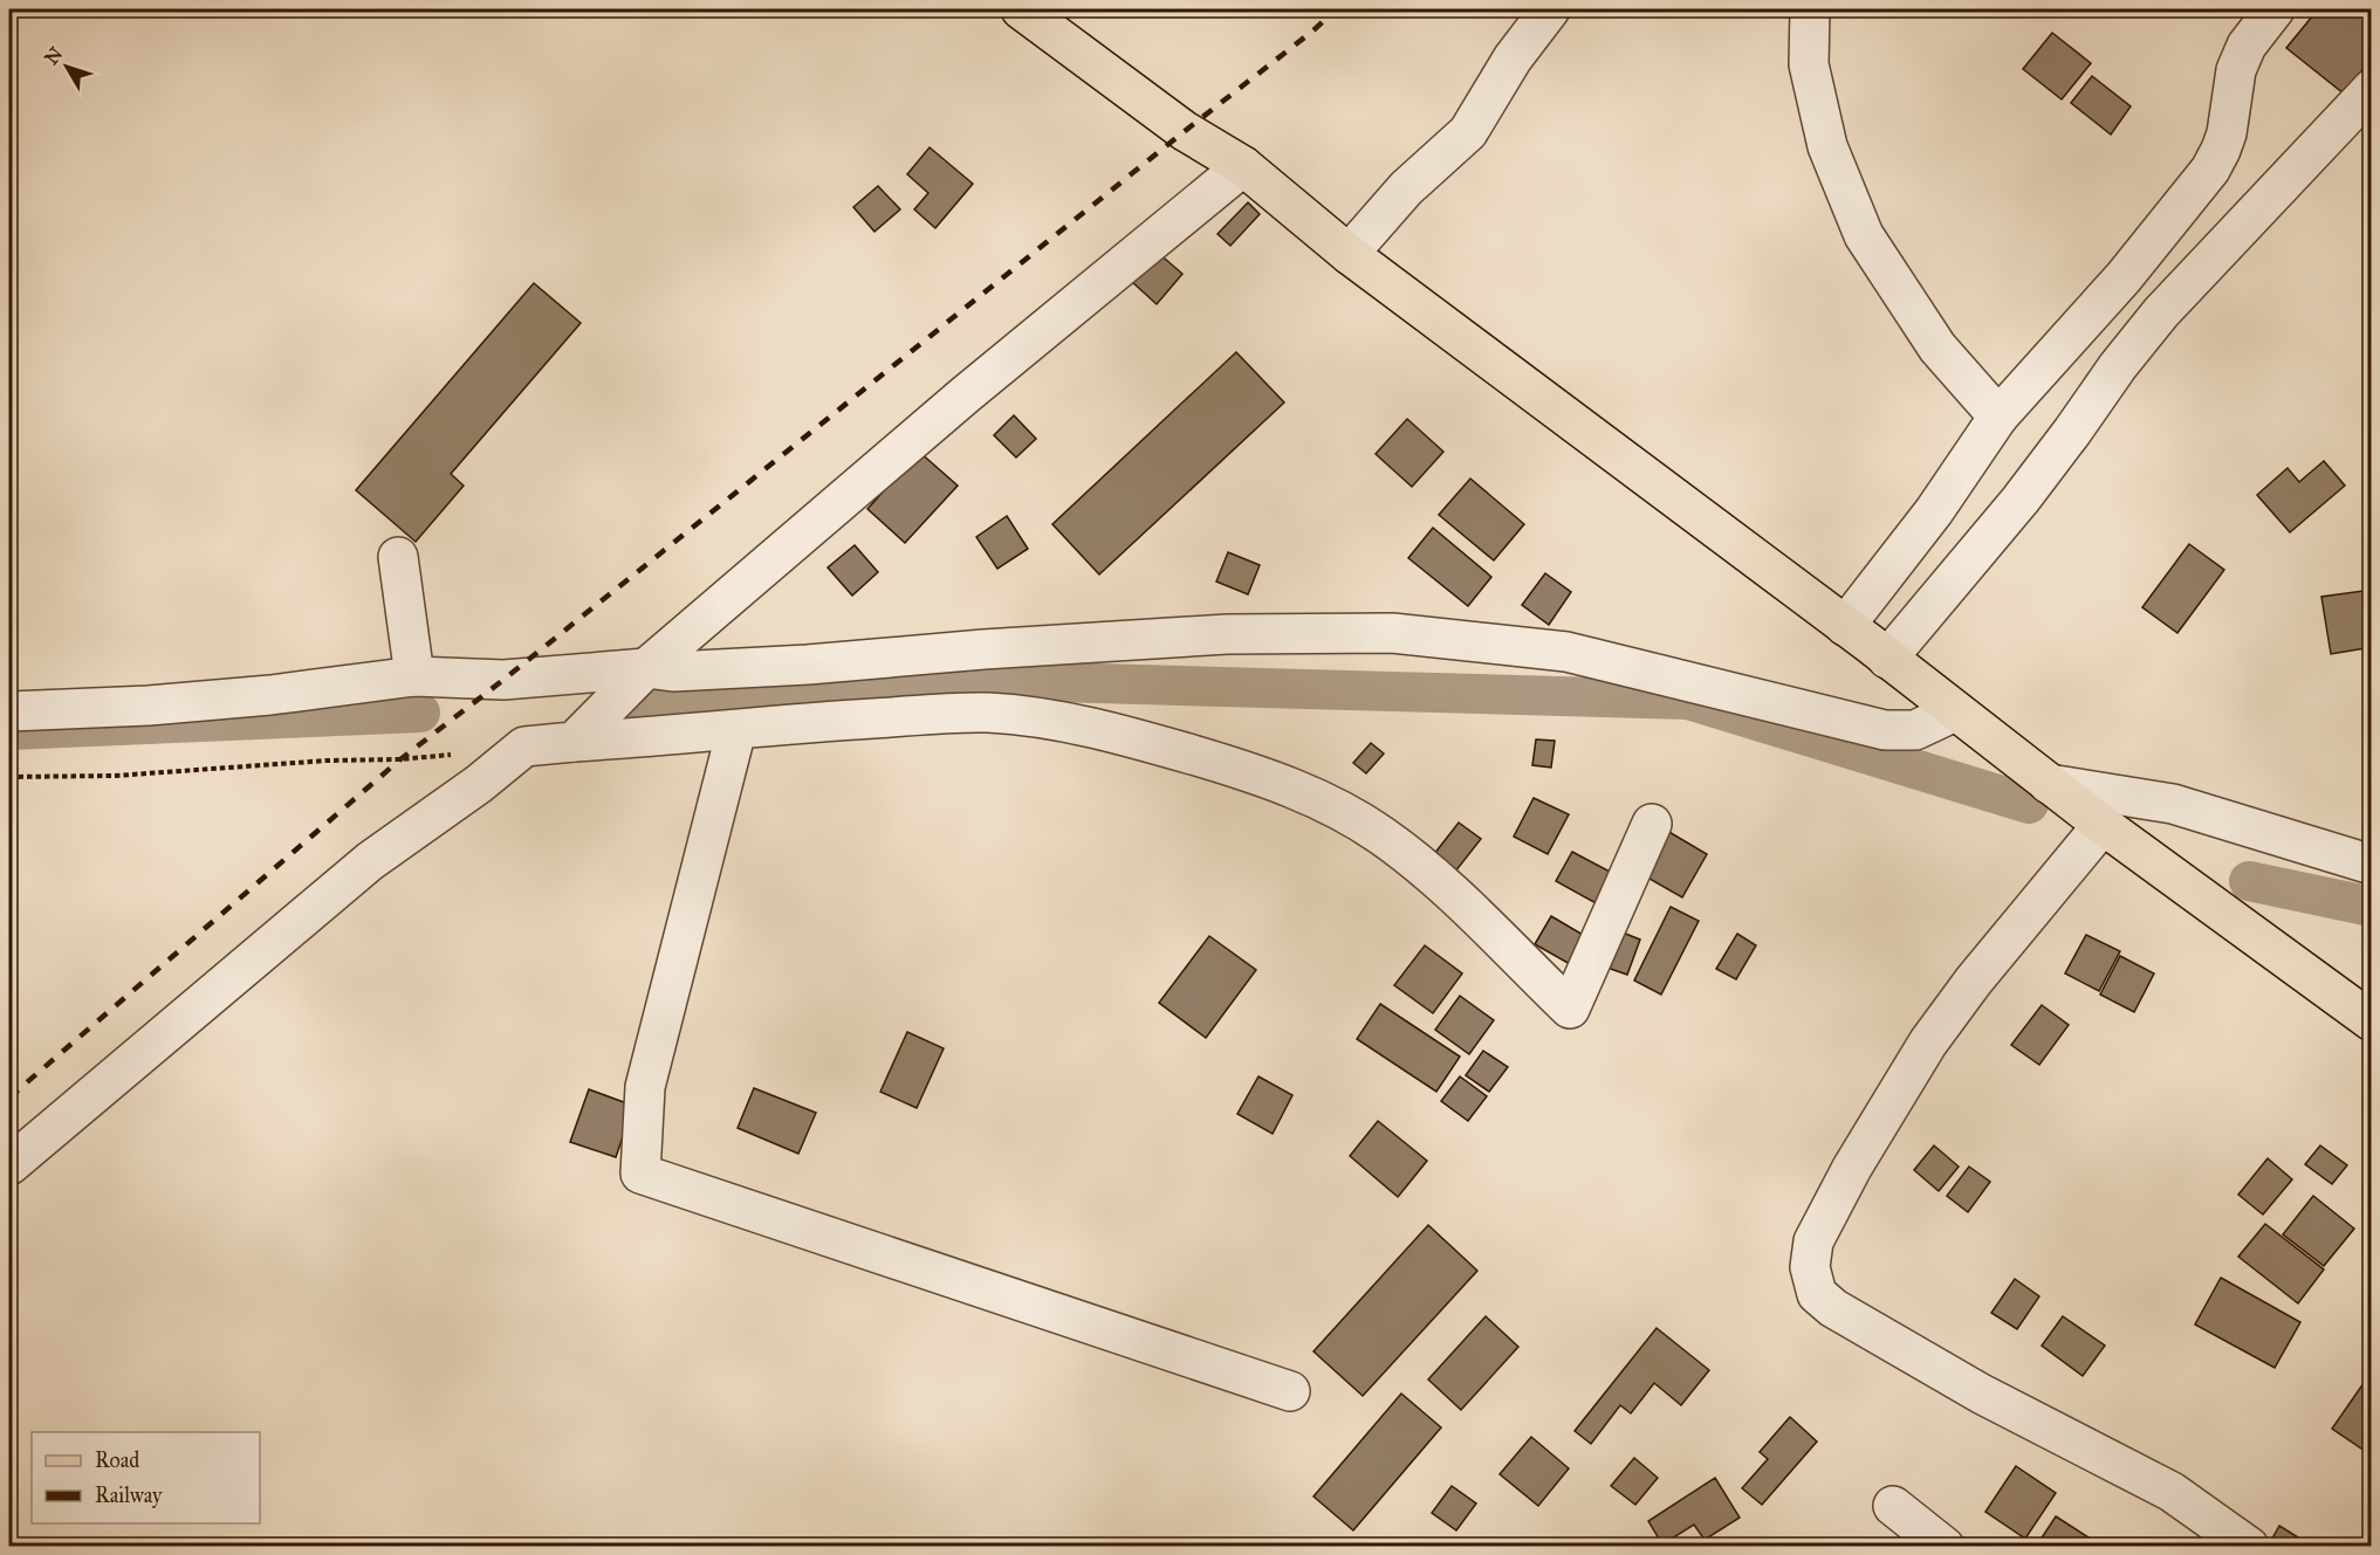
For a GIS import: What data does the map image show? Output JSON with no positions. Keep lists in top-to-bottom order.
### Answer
{
  "legend": ["Road", "Railway"],
  "north": "top left"
}
